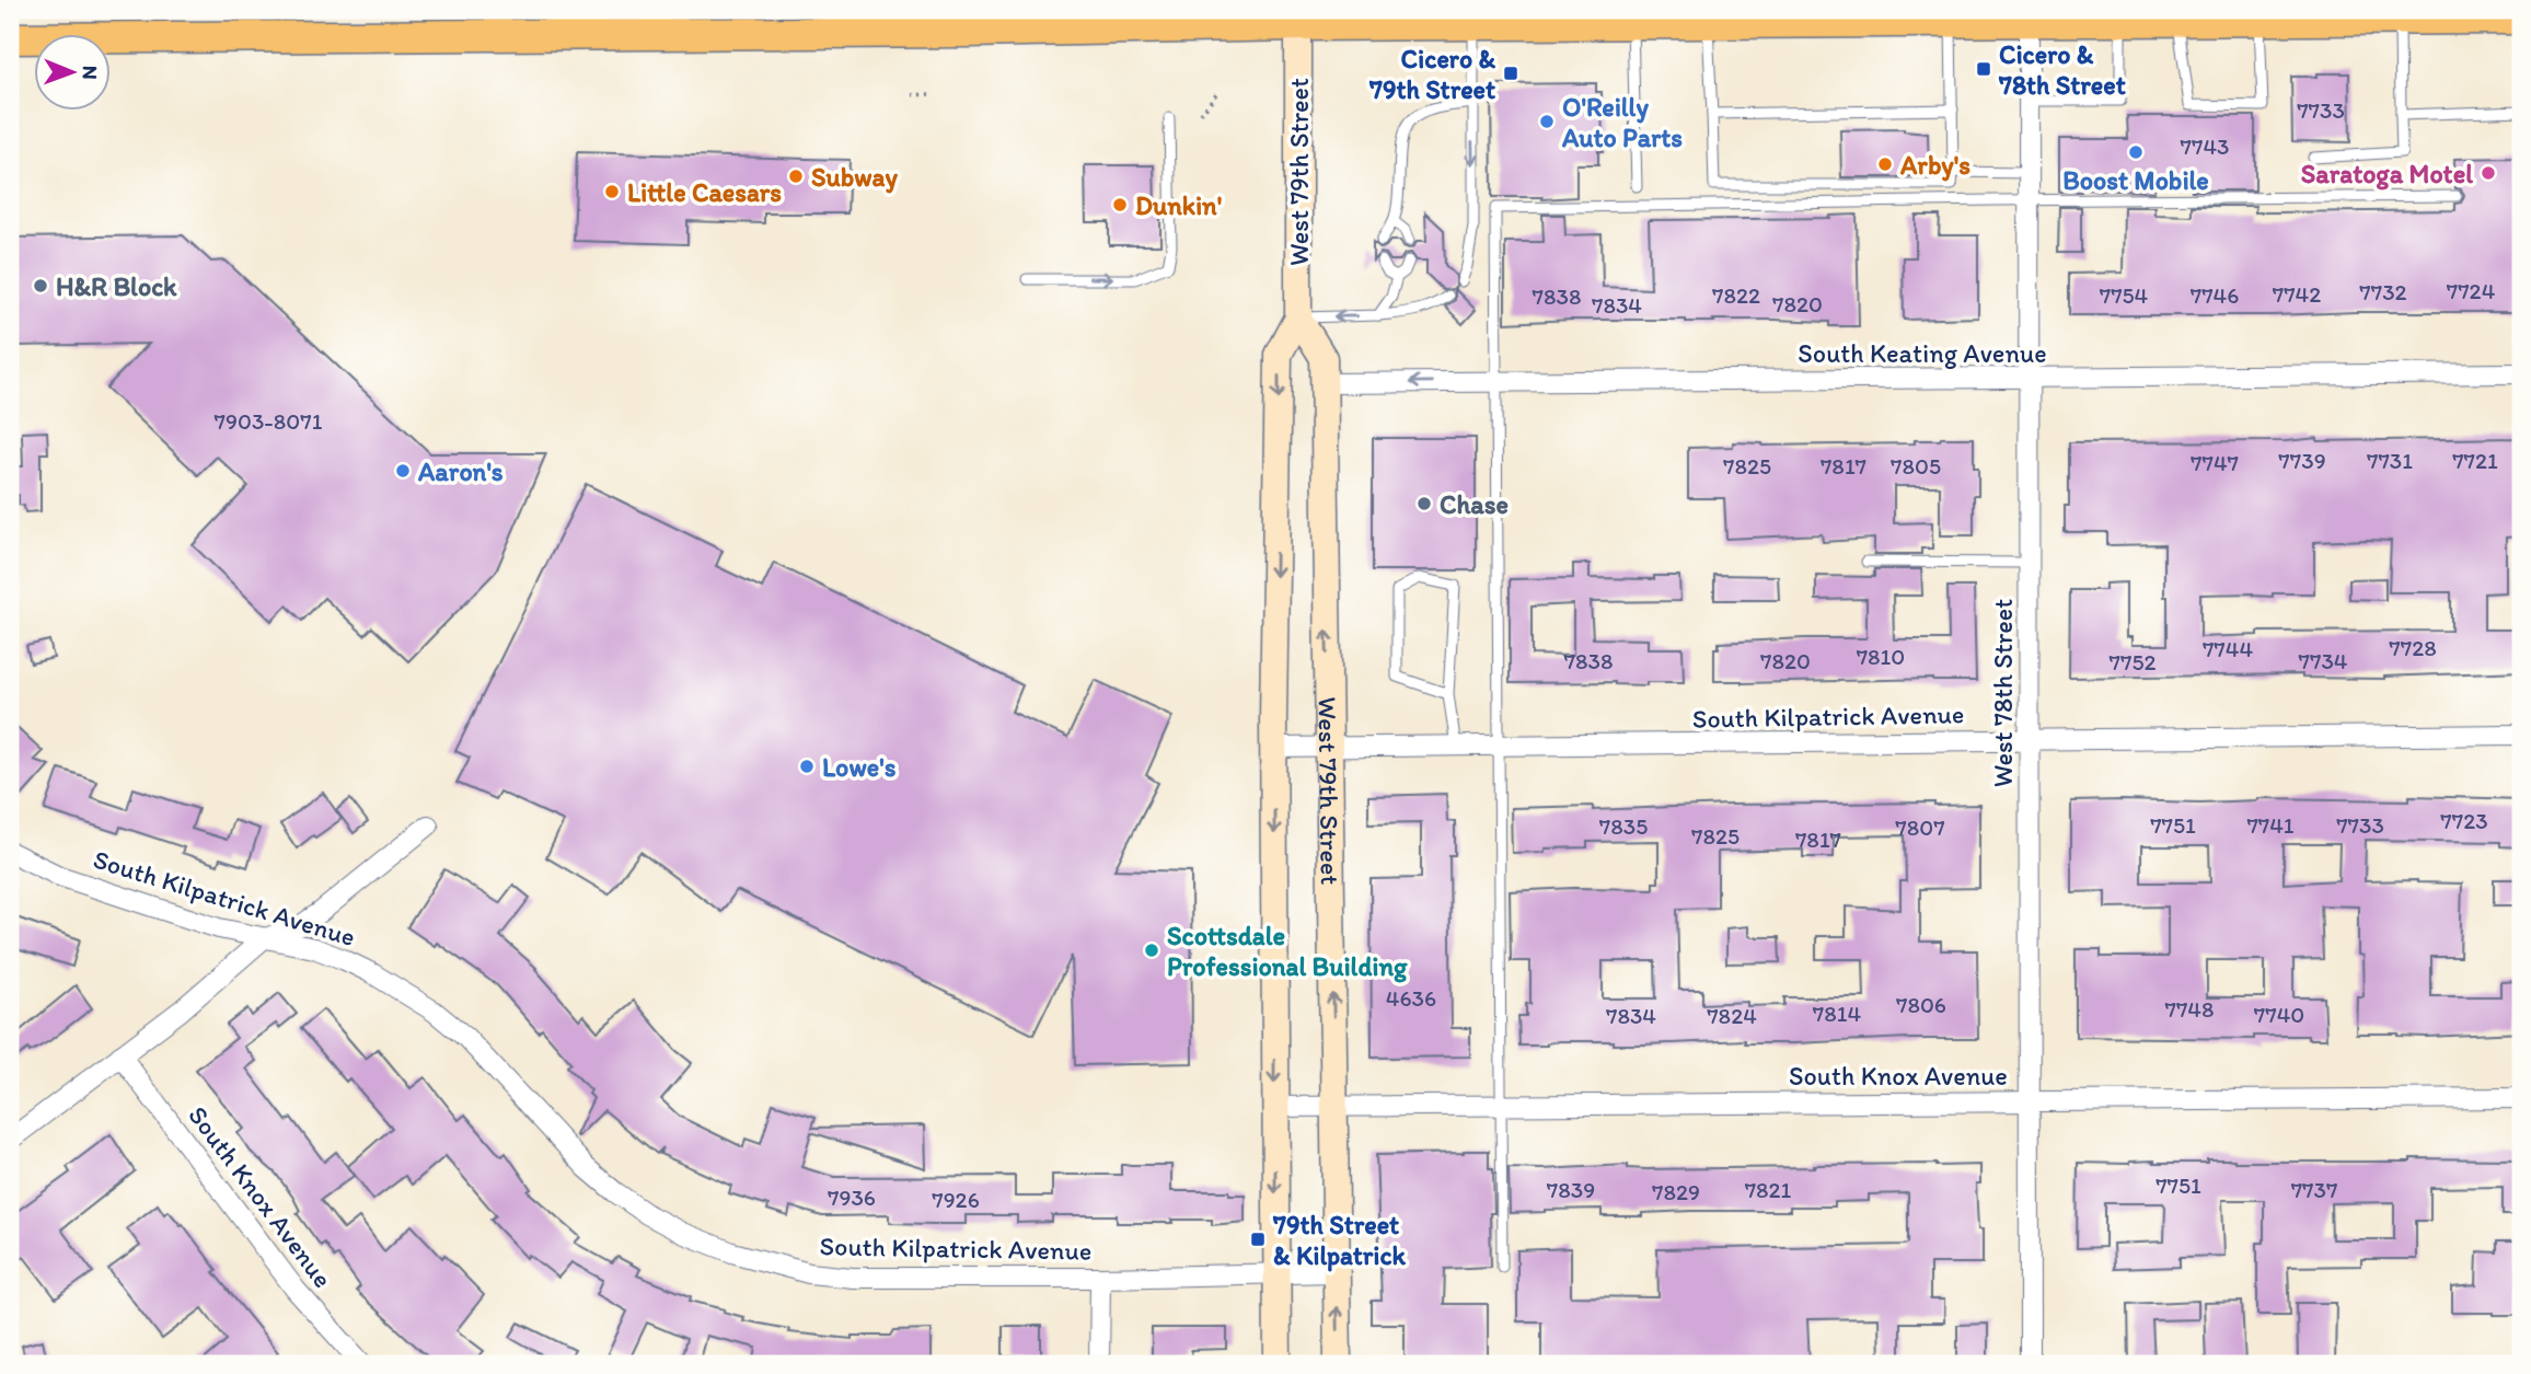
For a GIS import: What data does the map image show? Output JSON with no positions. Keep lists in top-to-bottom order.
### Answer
{
  "streets": {
    "main road": ["West 79th Street"],
    "street": [
      "South Keating Avenue",
      "West 78th Street",
      "South Kilpatrick Avenue",
      "South Knox Avenue"
    ]
  },
  "crossings": [
    ["West 79th Street", "South Keating Avenue"],
    ["West 79th Street", "South Kilpatrick Avenue"],
    ["West 79th Street", "South Knox Avenue"],
    ["South Keating Avenue", "West 78th Street"],
    ["West 78th Street", "South Kilpatrick Avenue"],
    ["West 78th Street", "South Knox Avenue"]
  ],
  "places": {
    "transit": ["Cicero & 78th Street", "Cicero & 79th Street", "79th Street & Kilpatrick"],
    "other": [
      "O'Reilly Auto Parts",
      "Boost Mobile",
      "Arby's",
      "Saratoga Motel",
      "Subway",
      "Little Caesars",
      "Dunkin'",
      "H&R Block",
      "Aaron's",
      "Chase",
      "Lowe's",
      "Scottsdale Professional Building"
    ]
  },
  "house_numbers": [
    "7733",
    "7743",
    "7724",
    "7732",
    "7742",
    "7822",
    "7754",
    "7746",
    "7838",
    "7820",
    "7834",
    "7903-8071",
    "7739",
    "7731",
    "7721",
    "7747",
    "7825",
    "7817",
    "7805",
    "7728",
    "7744",
    "7810",
    "7838",
    "7820",
    "7734",
    "7752",
    "7723",
    "7751",
    "7741",
    "7733",
    "7835",
    "7807",
    "7825",
    "7817",
    "4636",
    "7806",
    "7748",
    "7814",
    "7740",
    "7834",
    "7824",
    "7751",
    "7839",
    "7821",
    "7737",
    "7829",
    "7936",
    "7926"
  ],
  "north": "right"
}
